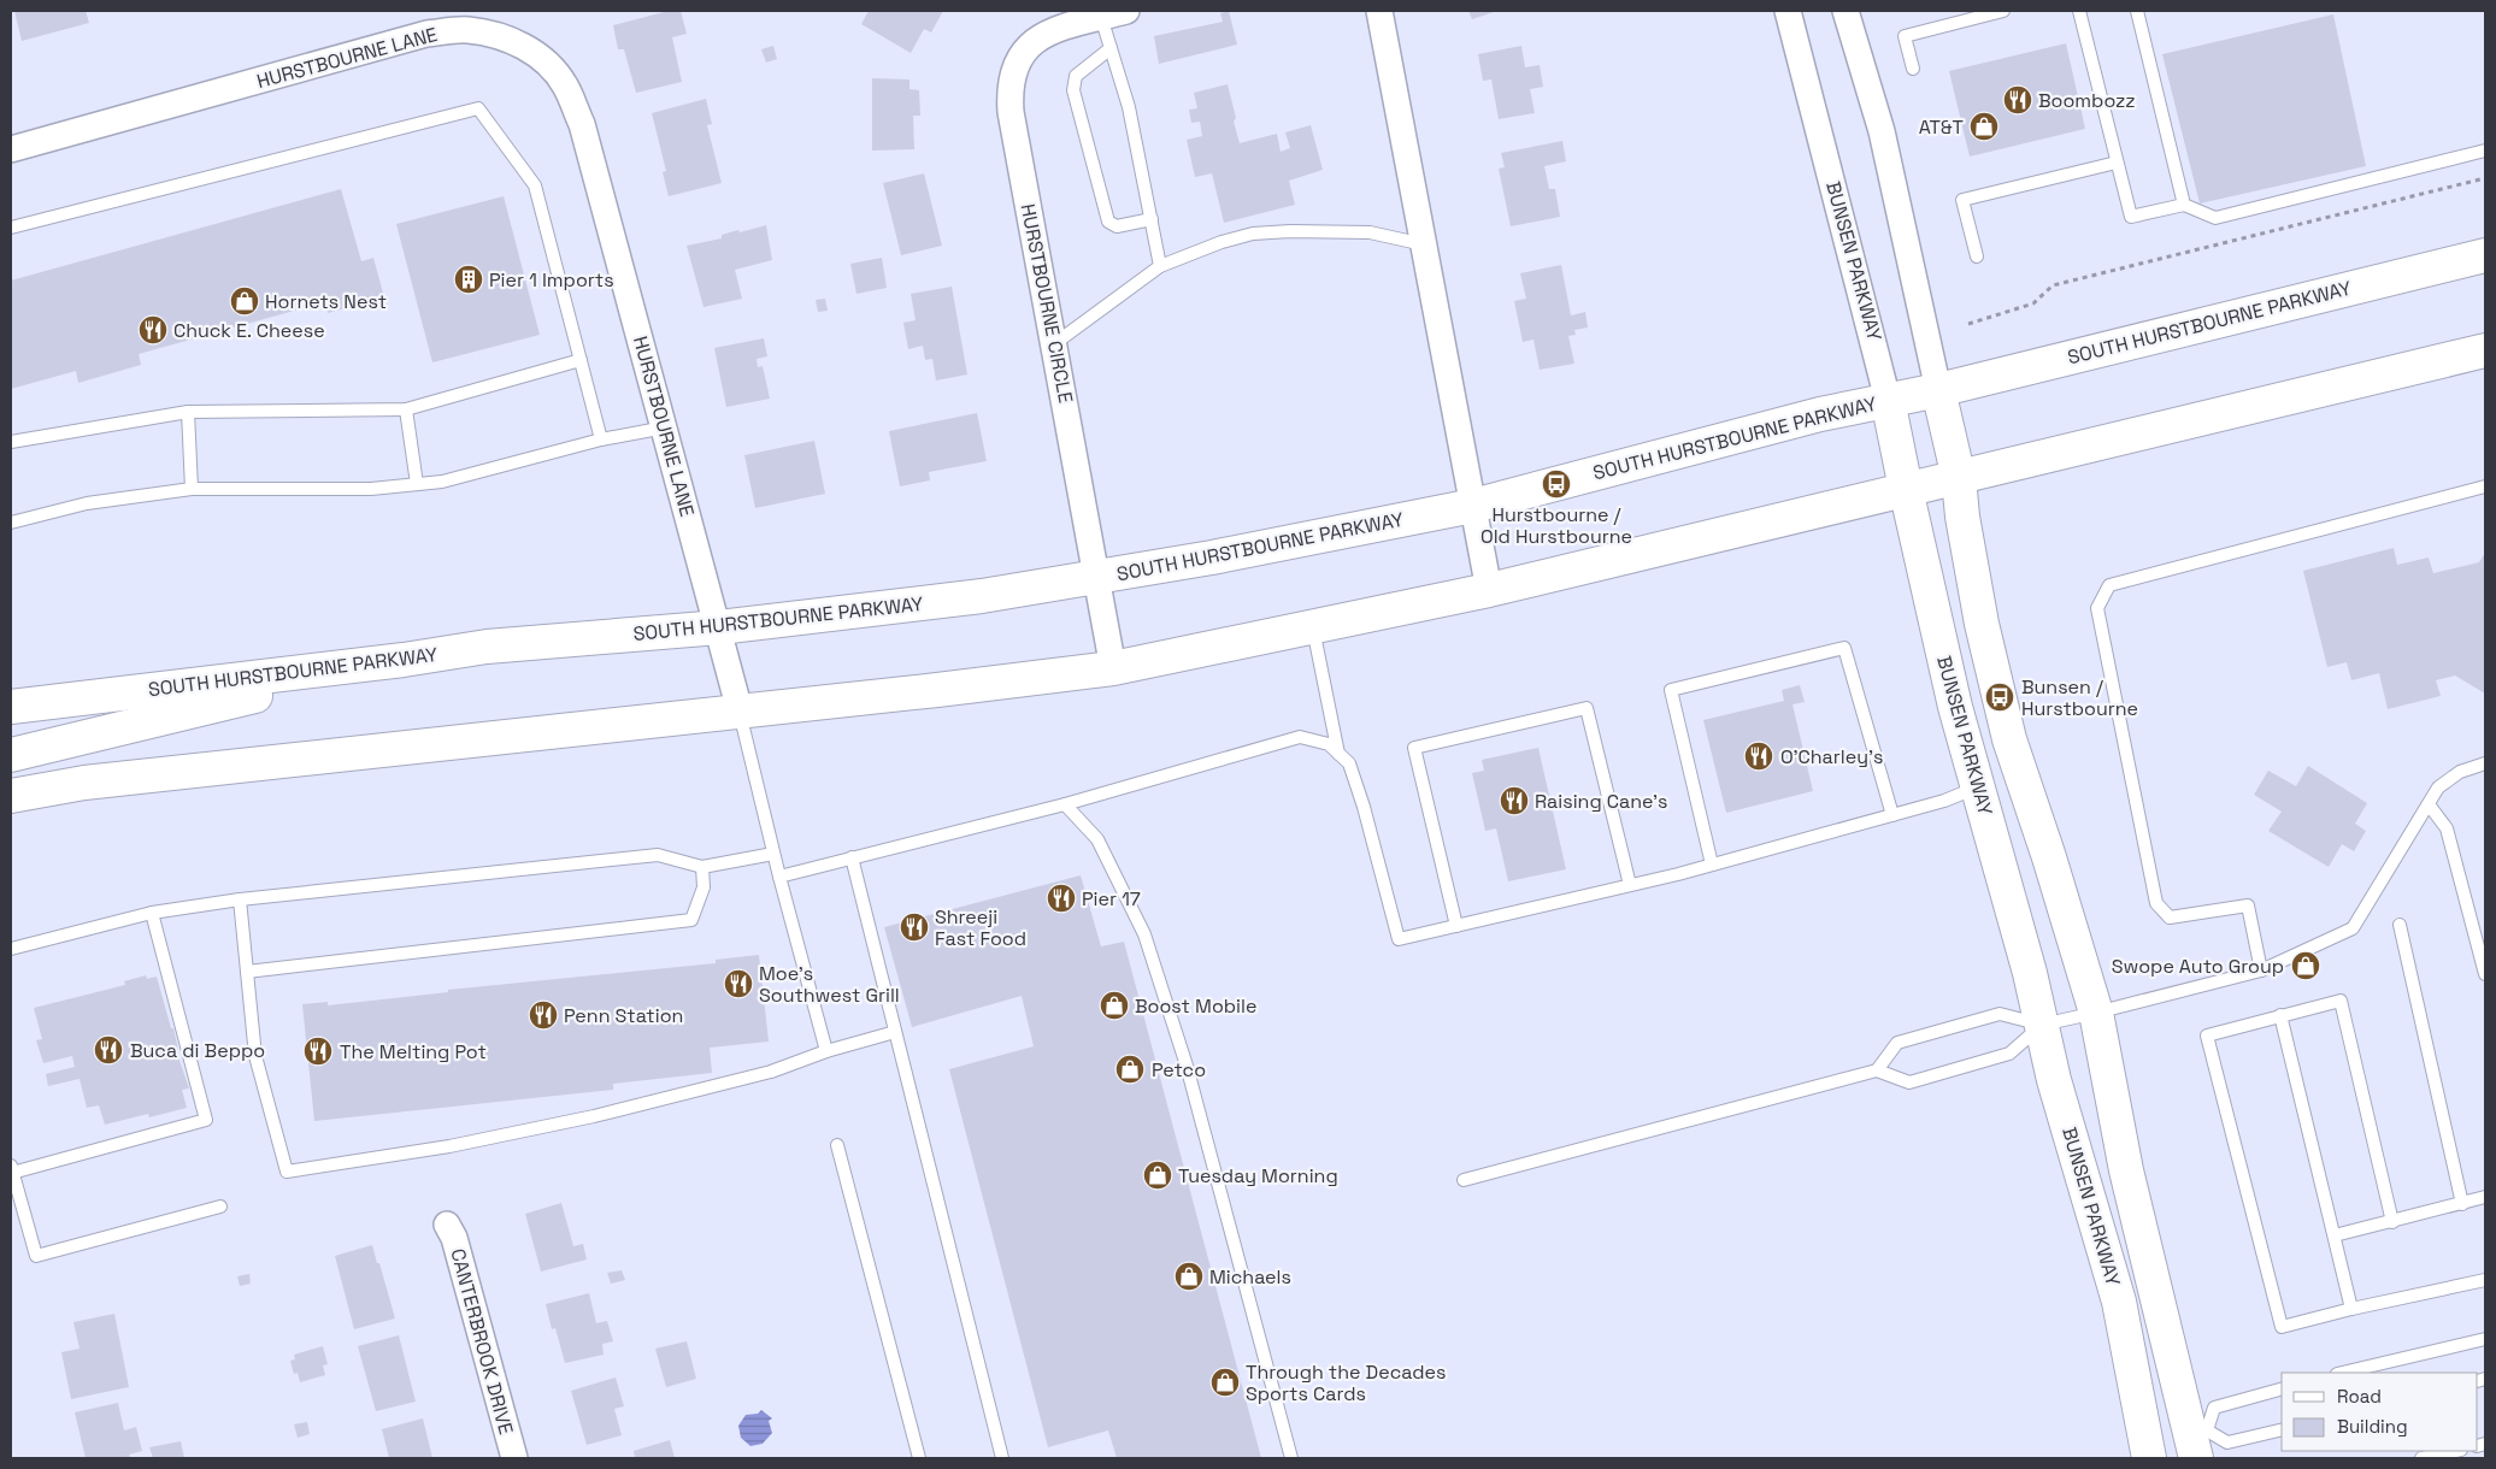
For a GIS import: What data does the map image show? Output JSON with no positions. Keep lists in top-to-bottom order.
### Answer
{
  "streets": {
    "main road": ["BUNSEN PARKWAY", "SOUTH HURSTBOURNE PARKWAY"],
    "street": ["HURSTBOURNE LANE", "HURSTBOURNE CIRCLE", "CANTERBROOK DRIVE"]
  },
  "crossings": [
    ["HURSTBOURNE LANE", "SOUTH HURSTBOURNE PARKWAY"],
    ["BUNSEN PARKWAY", "SOUTH HURSTBOURNE PARKWAY"],
    ["HURSTBOURNE CIRCLE", "SOUTH HURSTBOURNE PARKWAY"]
  ],
  "places": {
    "restaurant": [
      "Boombozz",
      "Chuck E. Cheese",
      "O'Charley's",
      "Raising Cane's",
      "Pier 17",
      "Shreeji Fast Food",
      "Moe's Southwest Grill",
      "Penn Station",
      "Buca di Beppo",
      "The Melting Pot"
    ],
    "shop": [
      "AT&T",
      "Hornets Nest",
      "Swope Auto Group",
      "Boost Mobile",
      "Petco",
      "Tuesday Morning",
      "Michaels",
      "Through the Decades Sports Cards"
    ],
    "building": ["Pier 1 Imports"],
    "bus stop": ["Hurstbourne / Old Hurstbourne", "Bunsen / Hurstbourne"]
  },
  "legend": ["Road", "Building"]
}
